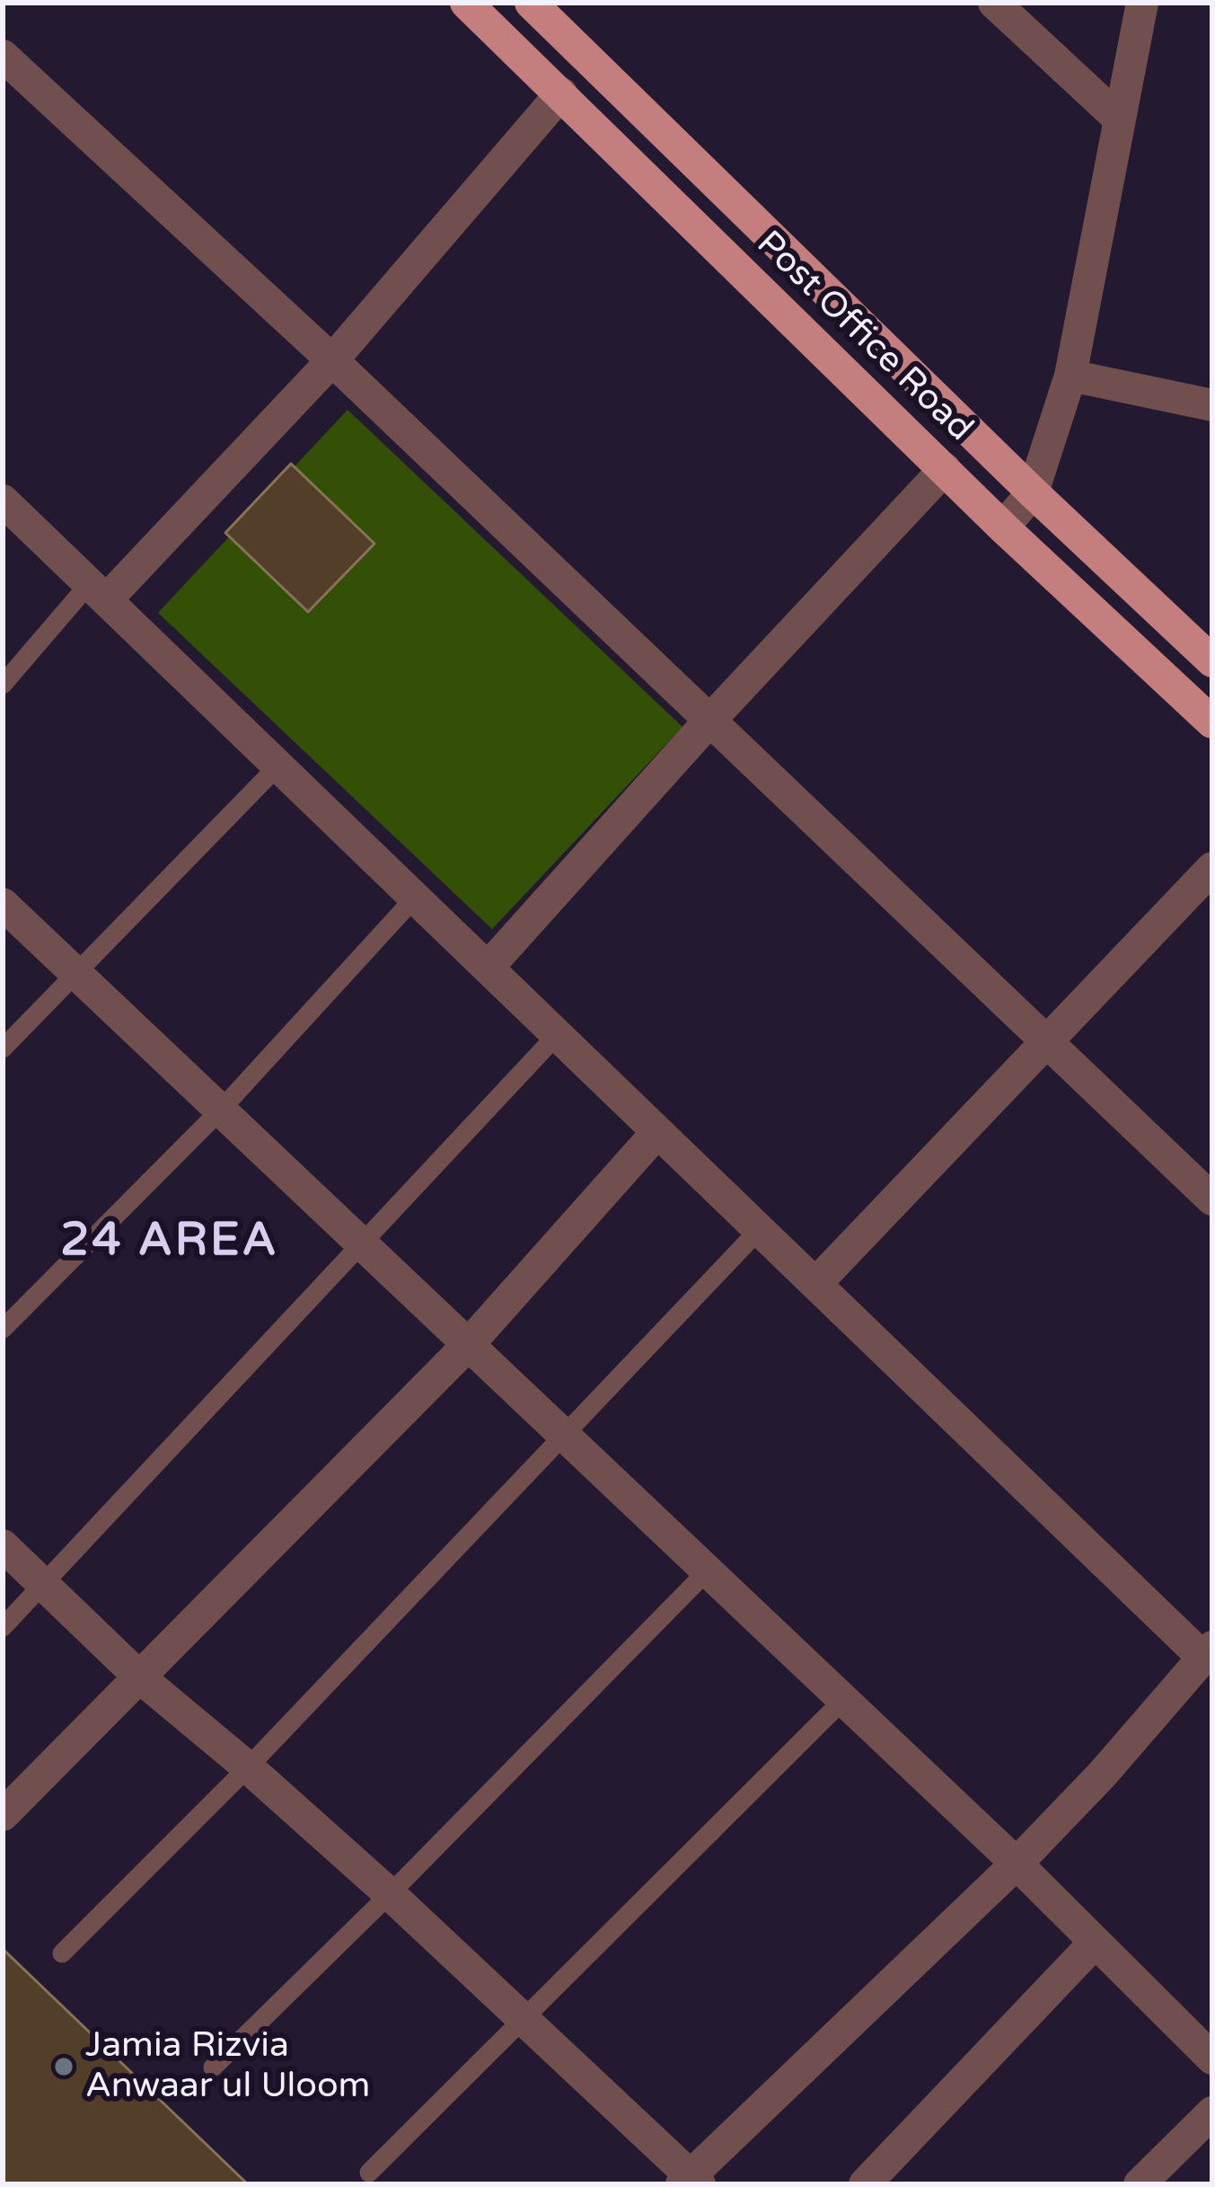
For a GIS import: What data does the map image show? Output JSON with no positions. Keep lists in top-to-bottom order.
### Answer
{
  "streets": {
    "main road": ["Post Office Road"]
  },
  "districts": ["24 AREA"],
  "places": ["Jamia Rizvia Anwaar ul Uloom"]
}
